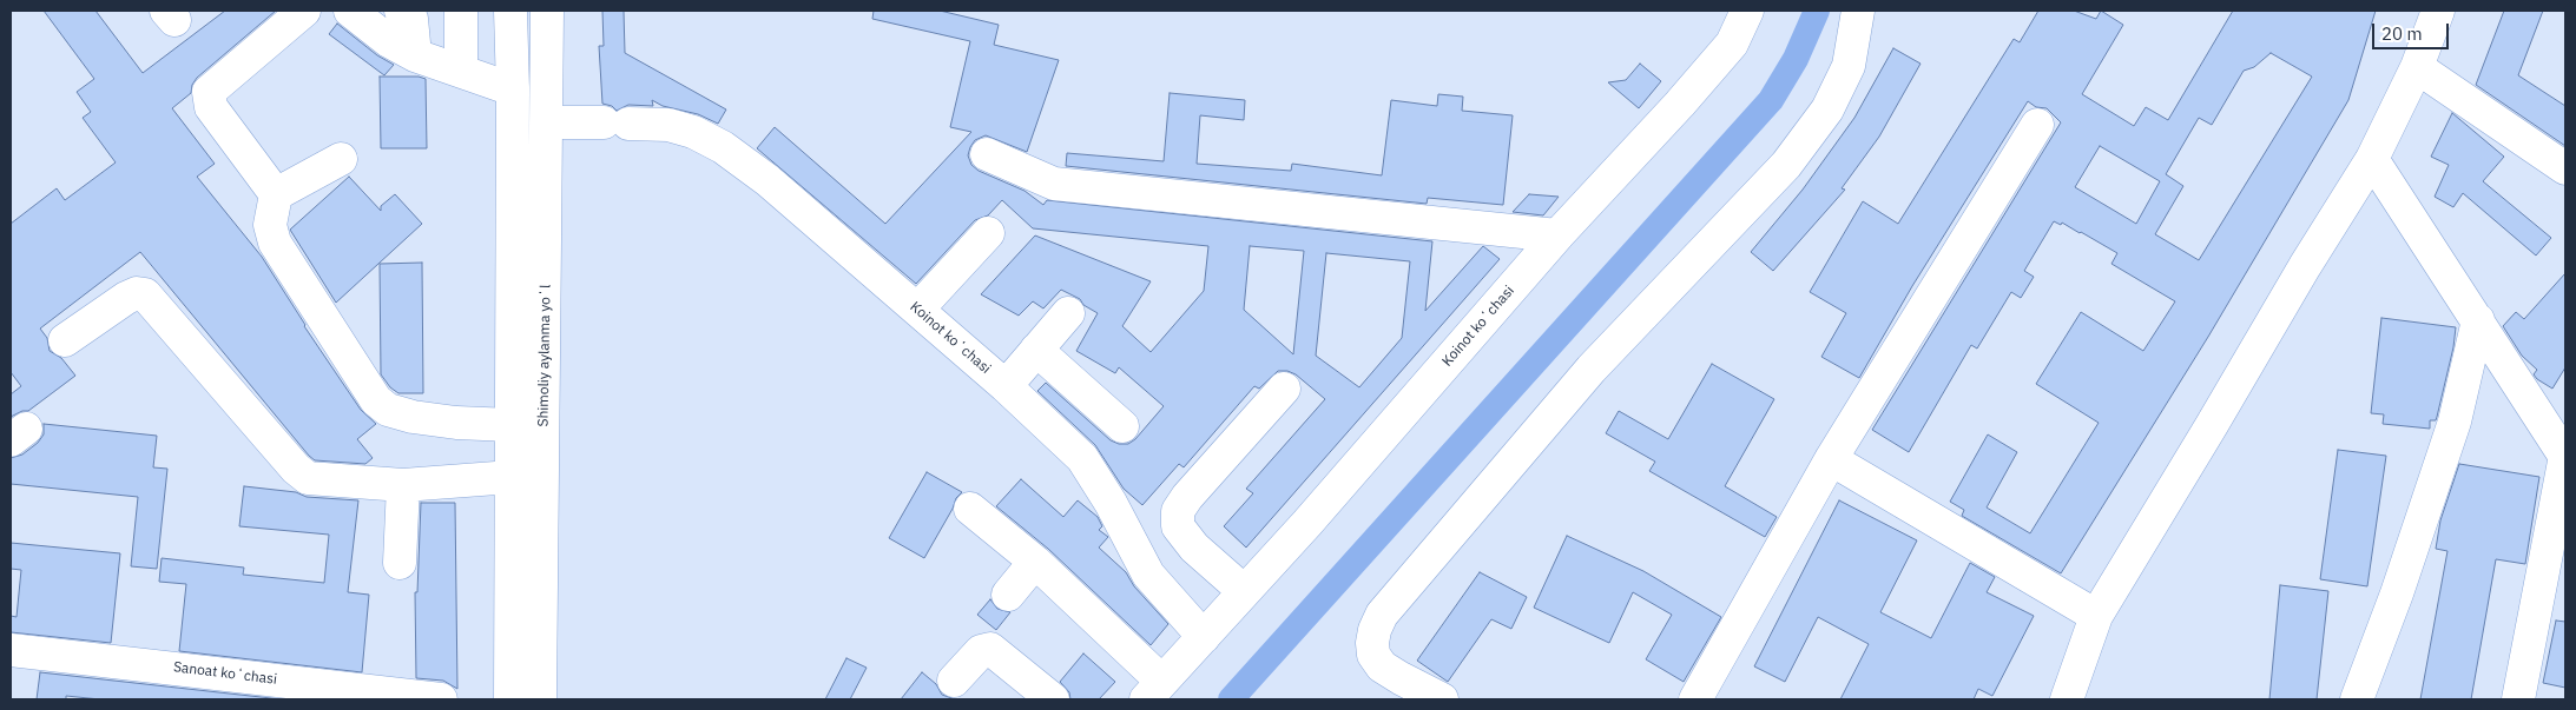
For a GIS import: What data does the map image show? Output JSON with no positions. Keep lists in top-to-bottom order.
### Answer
{
  "streets": {
    "street": ["Koinot koʻchasi", "Shimoliy aylanma yoʻl", "Sanoat koʻchasi"]
  },
  "crossings": [
    ["Koinot koʻchasi", "Shimoliy aylanma yoʻl"]
  ],
  "scale_bar": "20 m"
}
